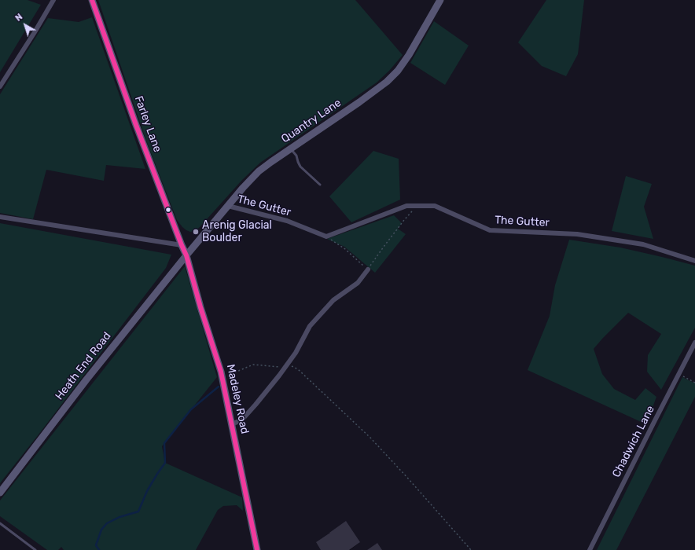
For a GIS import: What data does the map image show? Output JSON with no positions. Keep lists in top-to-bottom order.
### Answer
{
  "streets": {
    "street": [
      "Quantry Lane",
      "Farley Lane",
      "The Gutter",
      "Heath End Road",
      "Madeley Road",
      "Chadwich Lane"
    ]
  },
  "crossings": [
    ["Quantry Lane", "Farley Lane"],
    ["Quantry Lane", "The Gutter"],
    ["Quantry Lane", "Heath End Road"],
    ["Quantry Lane", "Madeley Road"],
    ["Farley Lane", "Heath End Road"],
    ["Farley Lane", "Madeley Road"],
    ["Heath End Road", "Madeley Road"]
  ],
  "places": ["Arenig Glacial Boulder"],
  "north": "top left"
}
